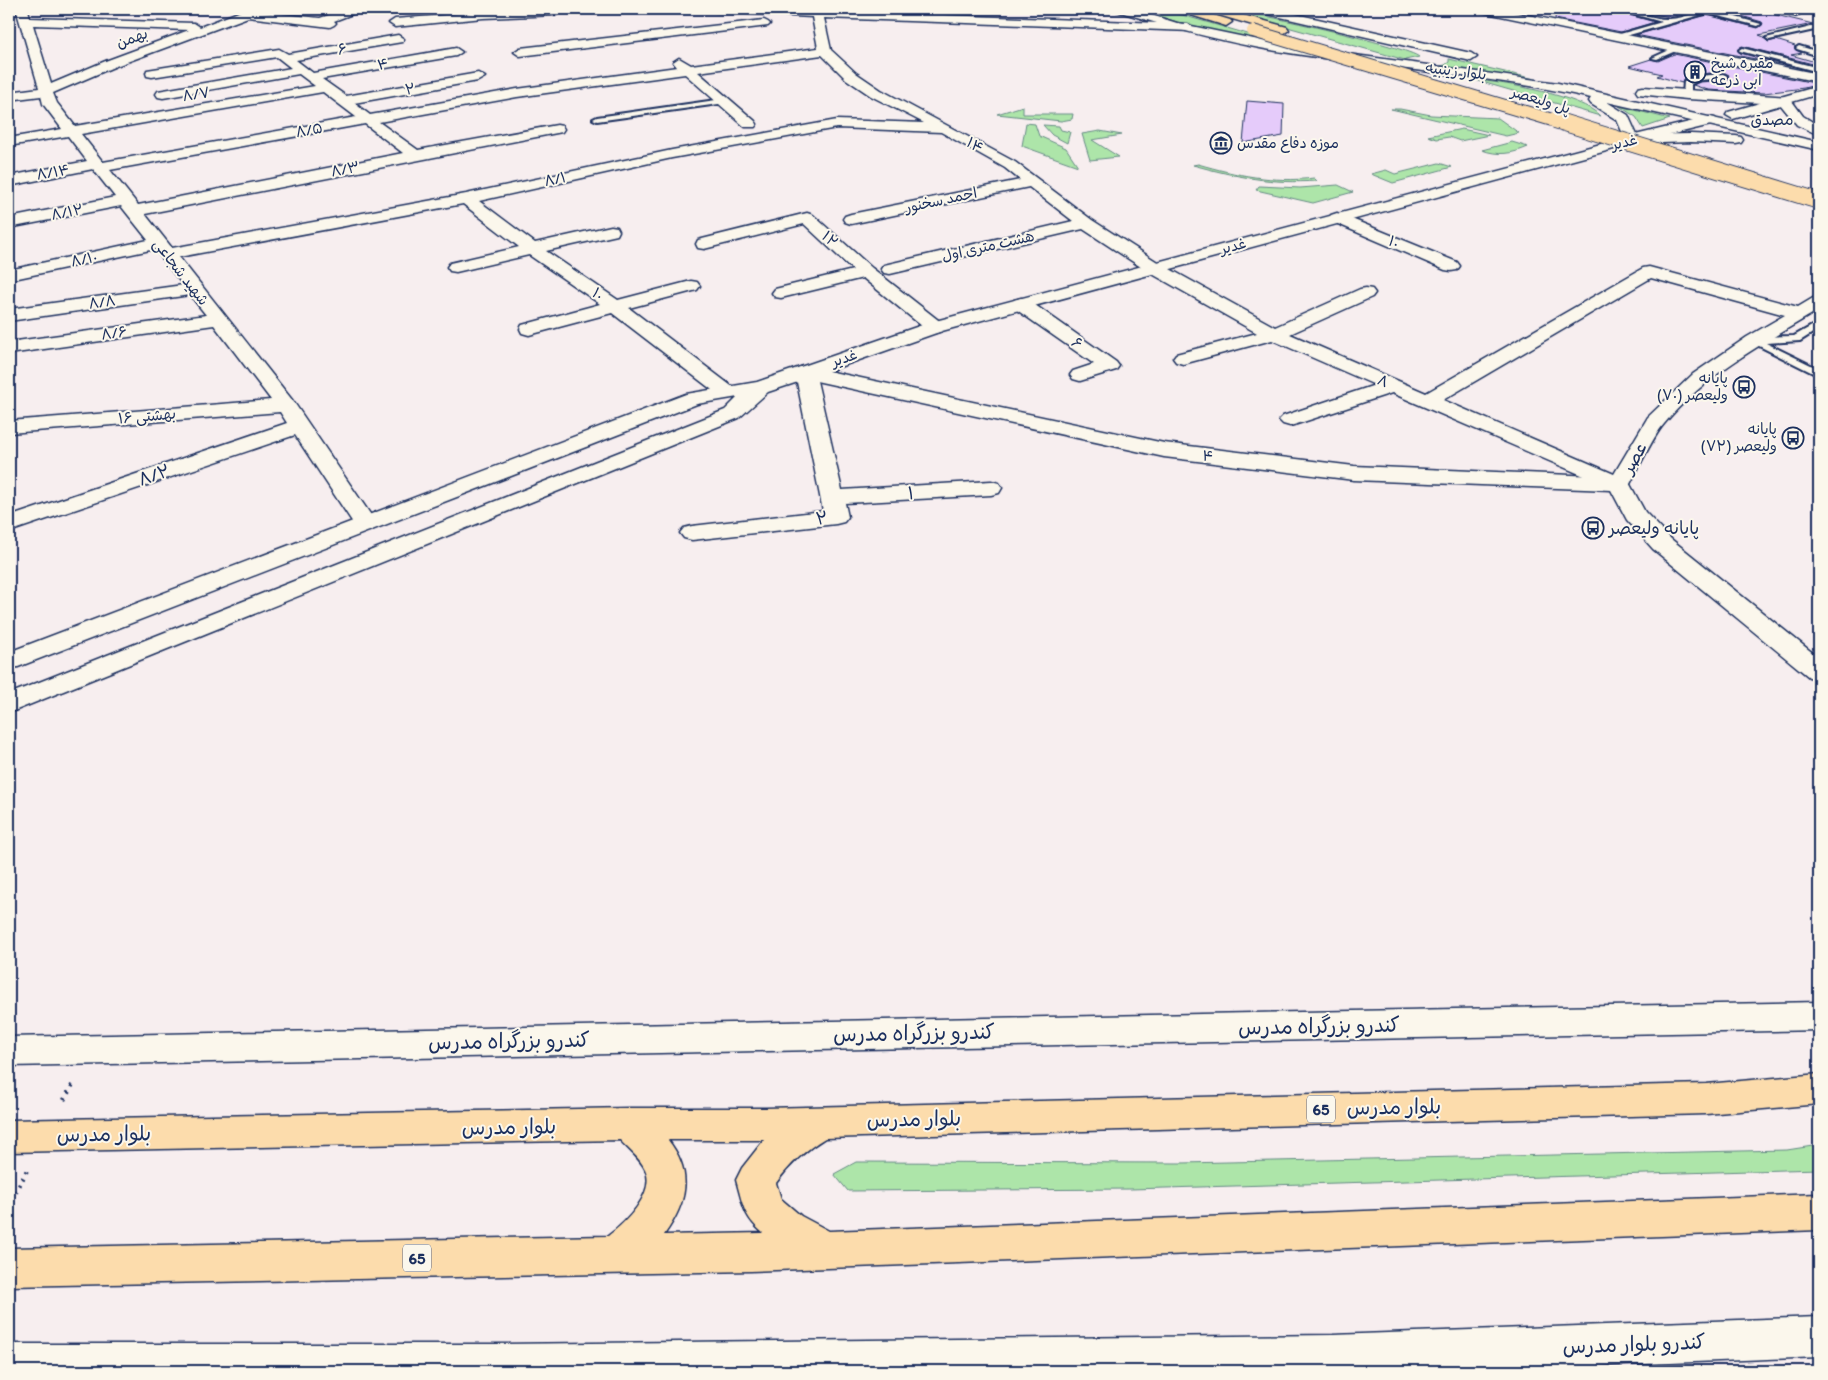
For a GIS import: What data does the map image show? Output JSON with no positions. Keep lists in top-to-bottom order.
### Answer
{
  "streets": {
    "main road": ["پل ولیعصر", "بلوار مدرس", "65"],
    "street": [
      "بهمن",
      "۶",
      "۴",
      "بلوار زینبیه",
      "۲",
      "۸/۷",
      "۸/۵",
      "غدیر",
      "۱۴",
      "۸/۳",
      "۸/۱۴",
      "۸/۱",
      "احمد سخنور",
      "۸/۱۲",
      "۱۲",
      "۱۰",
      "هشت متری اول",
      "۸/۱۰",
      "شهید شجاعی",
      "۸/۸",
      "۸/۶",
      "۸",
      "۱۶ بهشتی",
      "عصر",
      "۸/۲",
      "۱",
      "کندرو بزرگراه مدرس",
      "کندرو بلوار مدرس"
    ]
  },
  "crossings": [
    ["بهمن", "شهید شجاعی"],
    ["۶", "غدیر"],
    ["۴", "۲"],
    ["۴", "غدیر"],
    ["۴", "۸"],
    ["۴", "عصر"],
    ["بلوار زینبیه", "غدیر"],
    ["۲", "غدیر"],
    ["۲", "۱"],
    ["۸/۷", "شهید شجاعی"],
    ["۸/۵", "۱۴"],
    ["۸/۵", "۸/۱۴"],
    ["۸/۵", "شهید شجاعی"],
    ["غدیر", "۱۴"],
    ["غدیر", "۱۲"],
    ["غدیر", "۱۰"],
    ["غدیر", "۸"],
    ["۱۴", "۸/۱"],
    ["۱۴", "احمد سخنور"],
    ["۱۴", "هشت متری اول"],
    ["۱۴", "۸"],
    ["۸/۳", "۸/۱۲"],
    ["۸/۳", "شهید شجاعی"],
    ["۸/۱۴", "شهید شجاعی"],
    ["۸/۱", "۱۰"],
    ["۸/۱", "۸/۱۰"],
    ["۸/۱", "شهید شجاعی"],
    ["۸/۱۲", "شهید شجاعی"],
    ["۸/۱۰", "شهید شجاعی"],
    ["شهید شجاعی", "۸/۸"],
    ["شهید شجاعی", "۸/۶"],
    ["شهید شجاعی", "۱۶ بهشتی"],
    ["شهید شجاعی", "۸/۲"],
    ["۸", "عصر"]
  ],
  "districts": ["مصدق"],
  "places": {
    "building": ["مقبره شیخ ابی ذرعه"],
    "museum": ["موزه دفاع مقدس"],
    "bus stop": ["پایانه ولیعصر (۷۰)", "پایانه ولیعصر (۷۲)", "پایانه ولیعصر"]
  }
}
